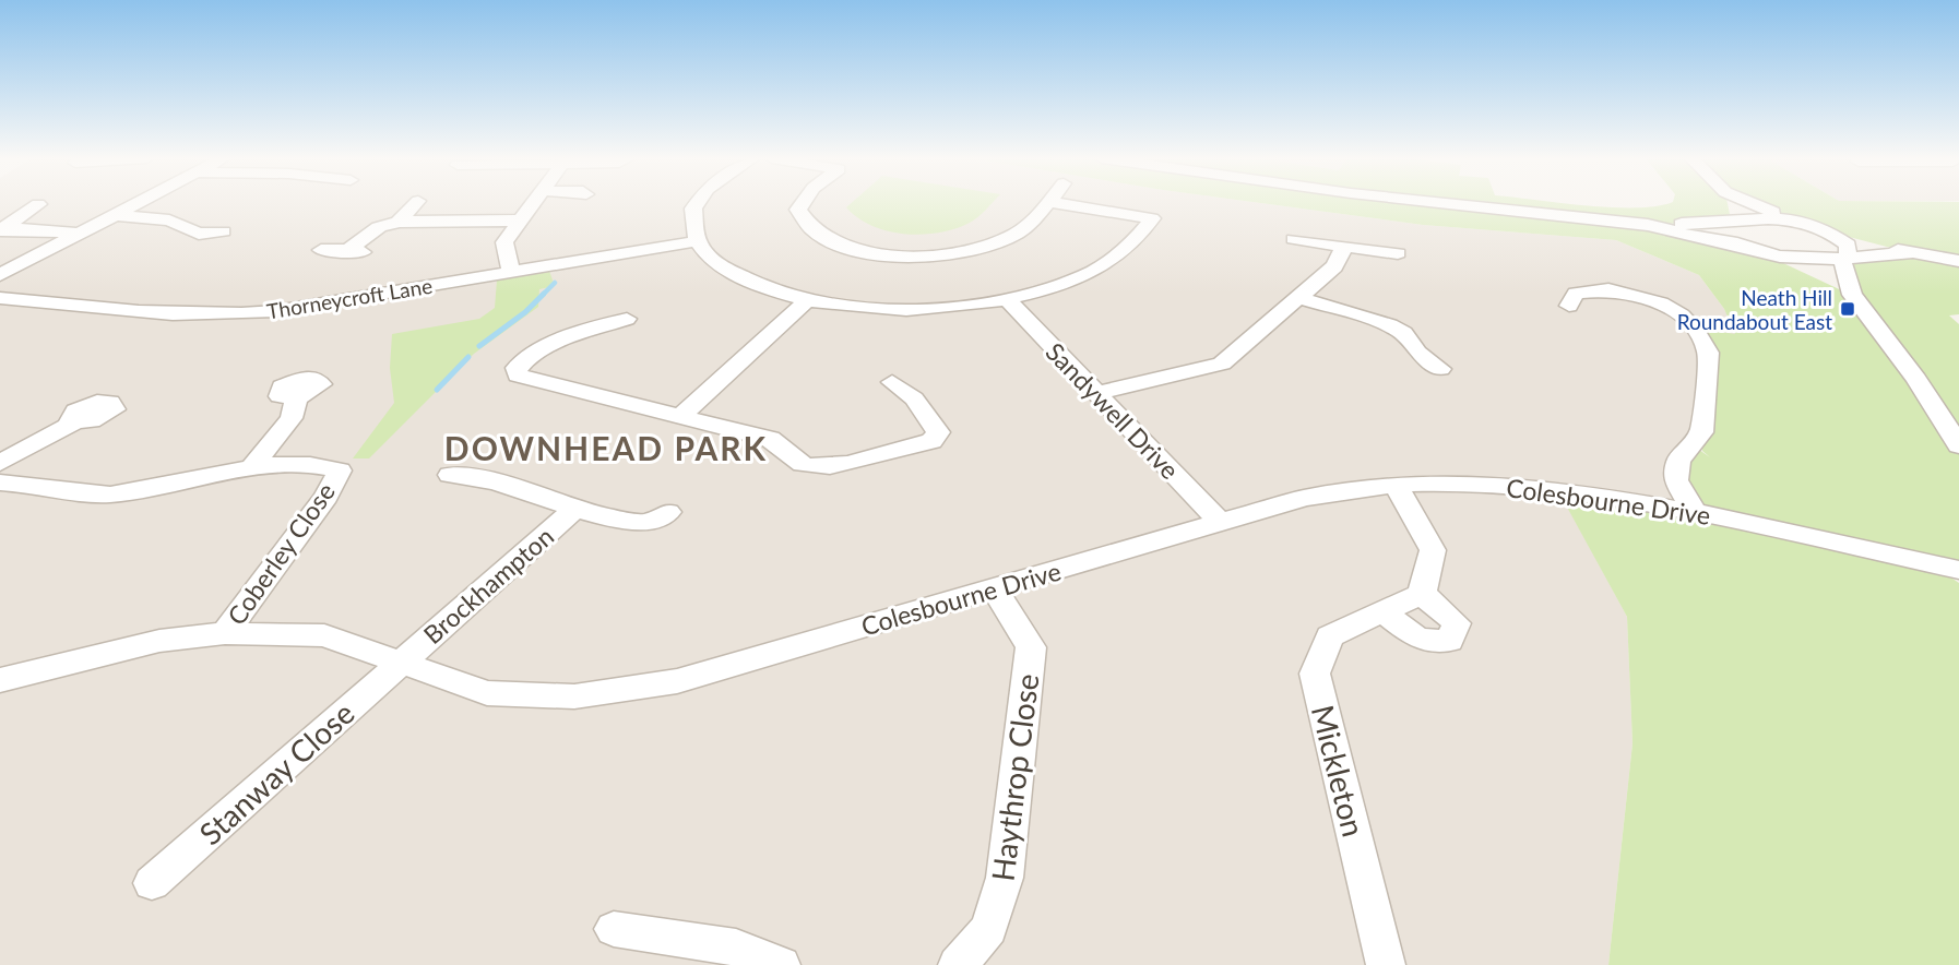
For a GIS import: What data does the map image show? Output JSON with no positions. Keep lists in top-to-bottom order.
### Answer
{
  "streets": {
    "street": [
      "Thorneycroft Lane",
      "Sandywell Drive",
      "Colesbourne Drive",
      "Coberley Close",
      "Brockhampton",
      "Mickleton",
      "Stanway Close",
      "Haythrop Close"
    ]
  },
  "crossings": [
    ["Sandywell Drive", "Colesbourne Drive"],
    ["Colesbourne Drive", "Coberley Close"],
    ["Colesbourne Drive", "Brockhampton"],
    ["Colesbourne Drive", "Stanway Close"],
    ["Colesbourne Drive", "Haythrop Close"],
    ["Brockhampton", "Stanway Close"]
  ],
  "districts": ["DOWNHEAD PARK"],
  "places": {
    "transit": ["Neath Hill Roundabout East"]
  }
}
